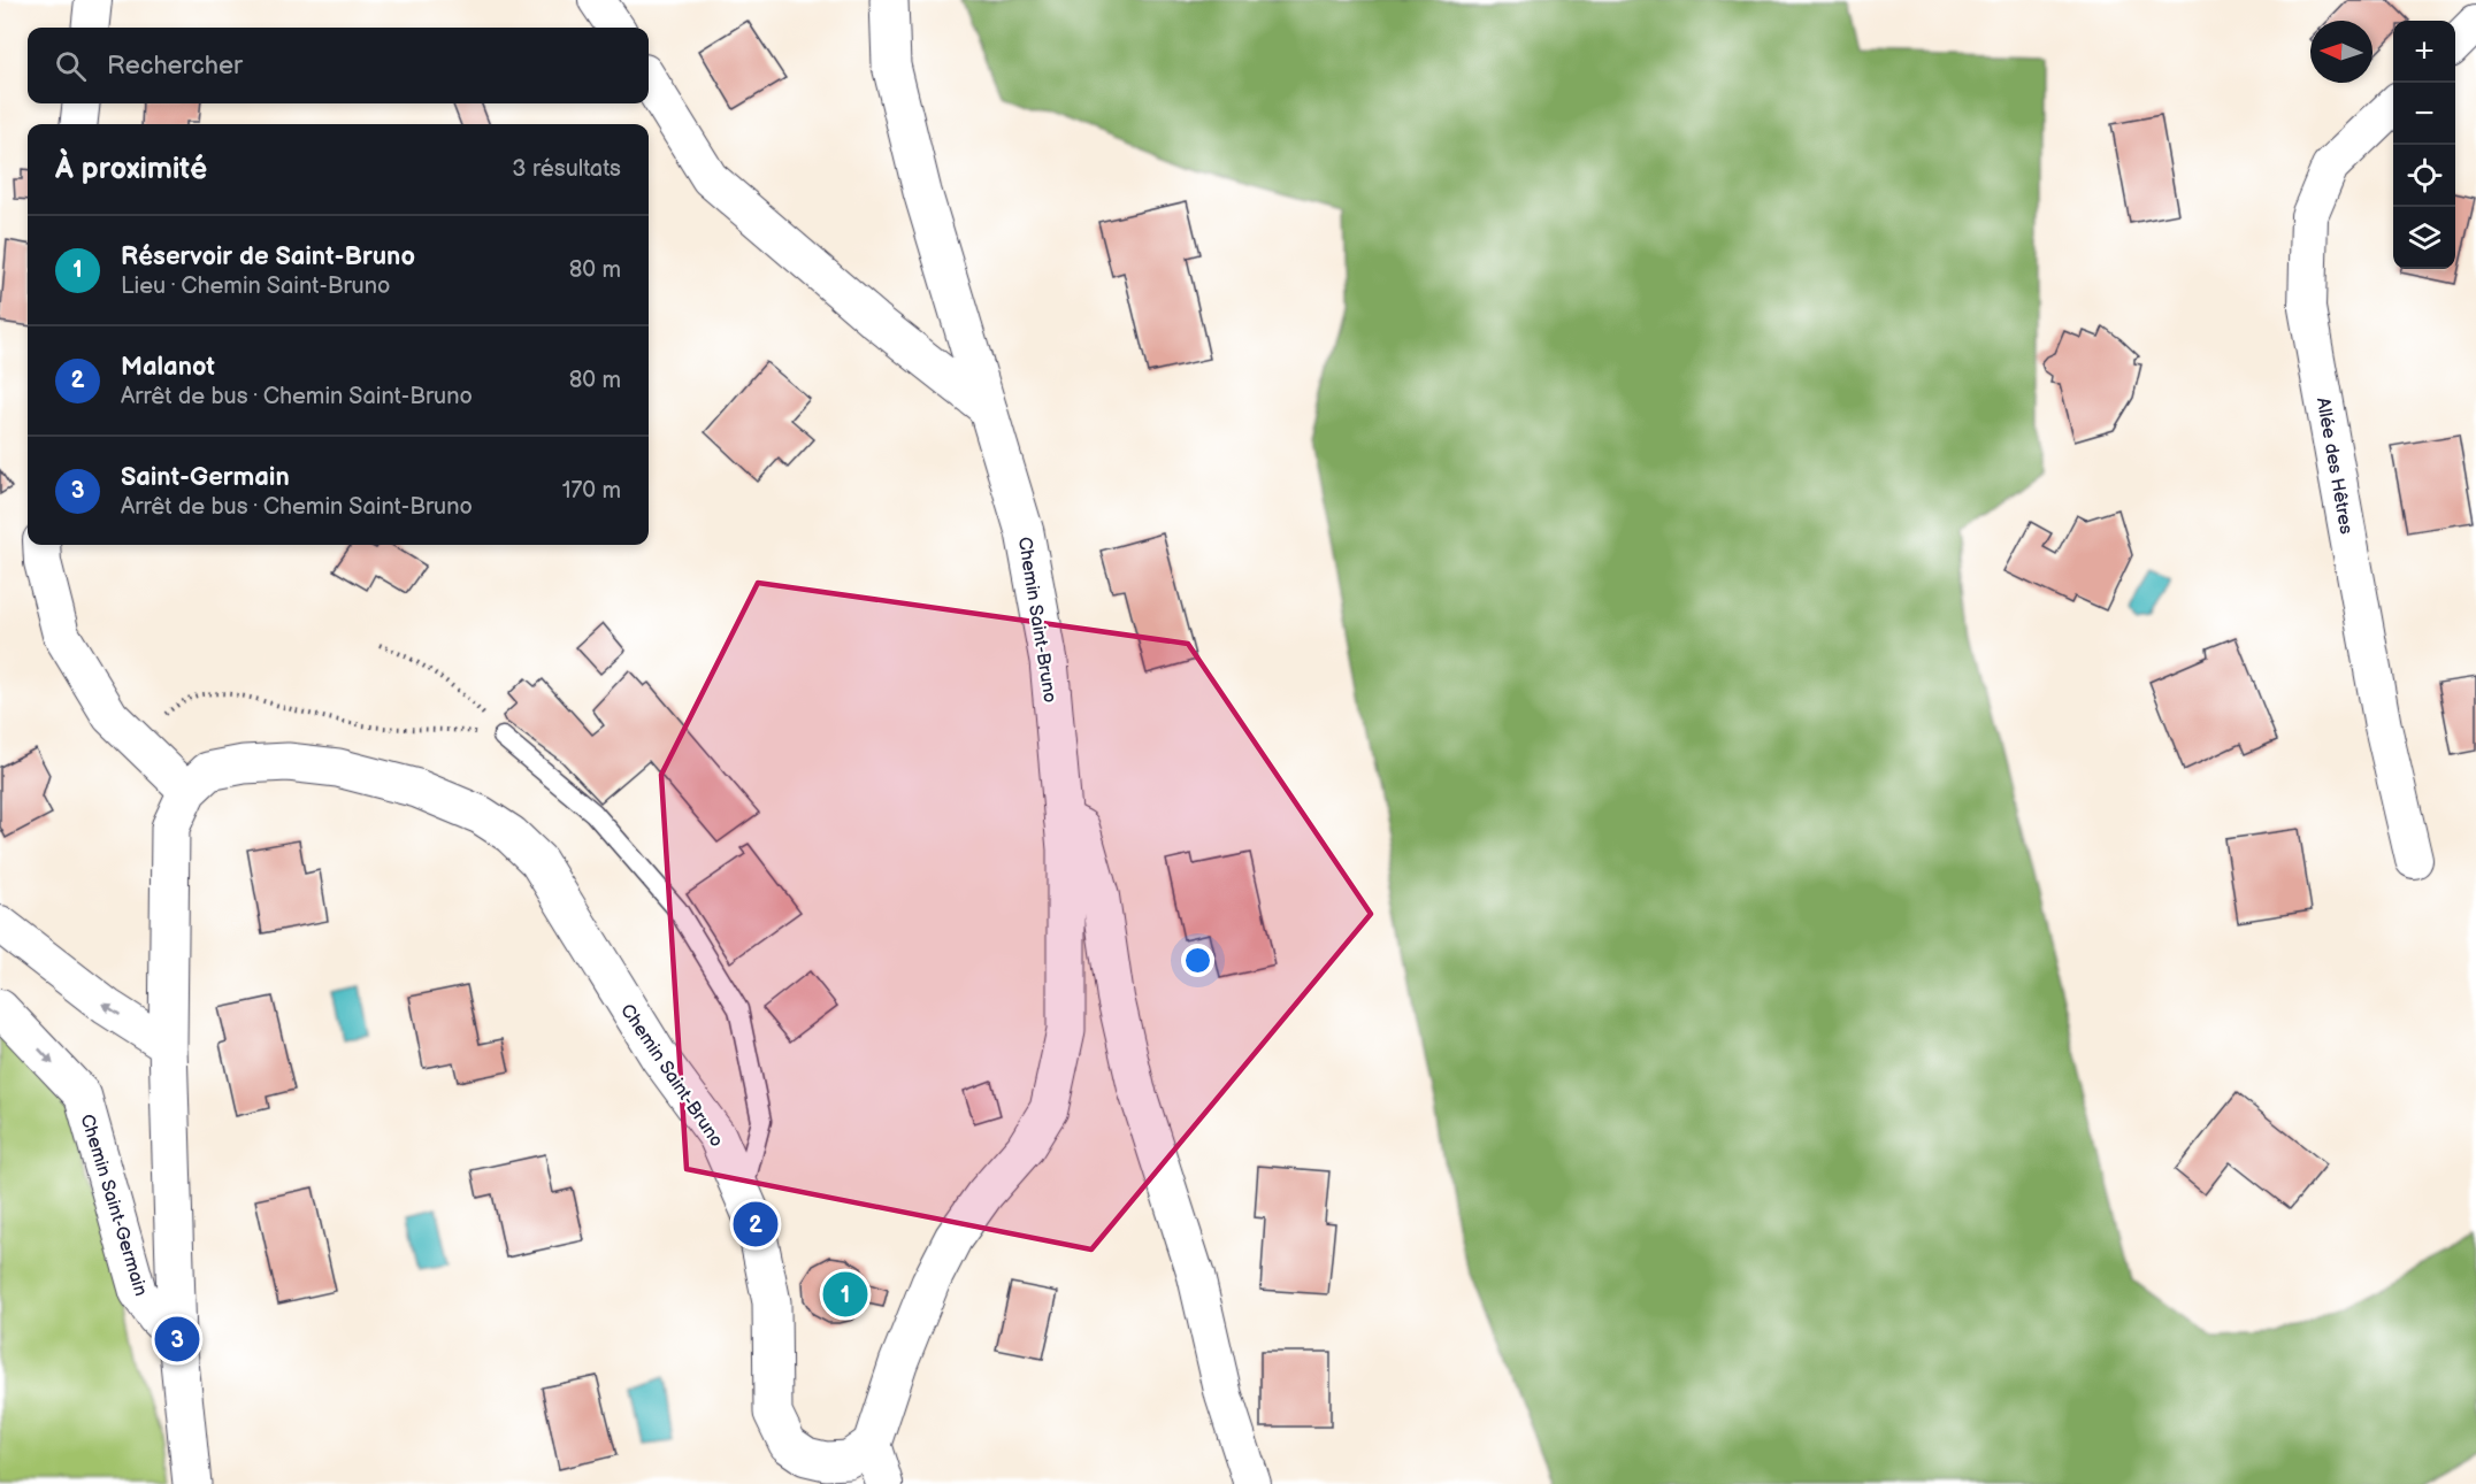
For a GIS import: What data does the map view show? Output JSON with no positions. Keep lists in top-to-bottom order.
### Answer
{
  "streets": {
    "street": ["Allée des Hêtres", "Chemin Saint-Bruno", "Chemin Saint-Germain"]
  },
  "crossings": [
    ["Chemin Saint-Bruno", "Chemin Saint-Germain"]
  ],
  "one_way": ["Chemin Saint-Germain"],
  "north": "left",
  "page": {
    "map_buttons": ["+", "−"],
    "search": "Rechercher",
    "heading": ["À proximité", "3 résultats"],
    "list": [
      {
        "mark": "1",
        "name": "Réservoir de Saint-Bruno",
        "note": "Lieu · Chemin Saint-Bruno",
        "value": "80 m"
      },
      {
        "mark": "2",
        "name": "Malanot",
        "note": "Arrêt de bus · Chemin Saint-Bruno",
        "value": "80 m"
      },
      {
        "mark": "3",
        "name": "Saint-Germain",
        "note": "Arrêt de bus · Chemin Saint-Bruno",
        "value": "170 m"
      }
    ],
    "pins": ["2", "1", "3"]
  }
}
